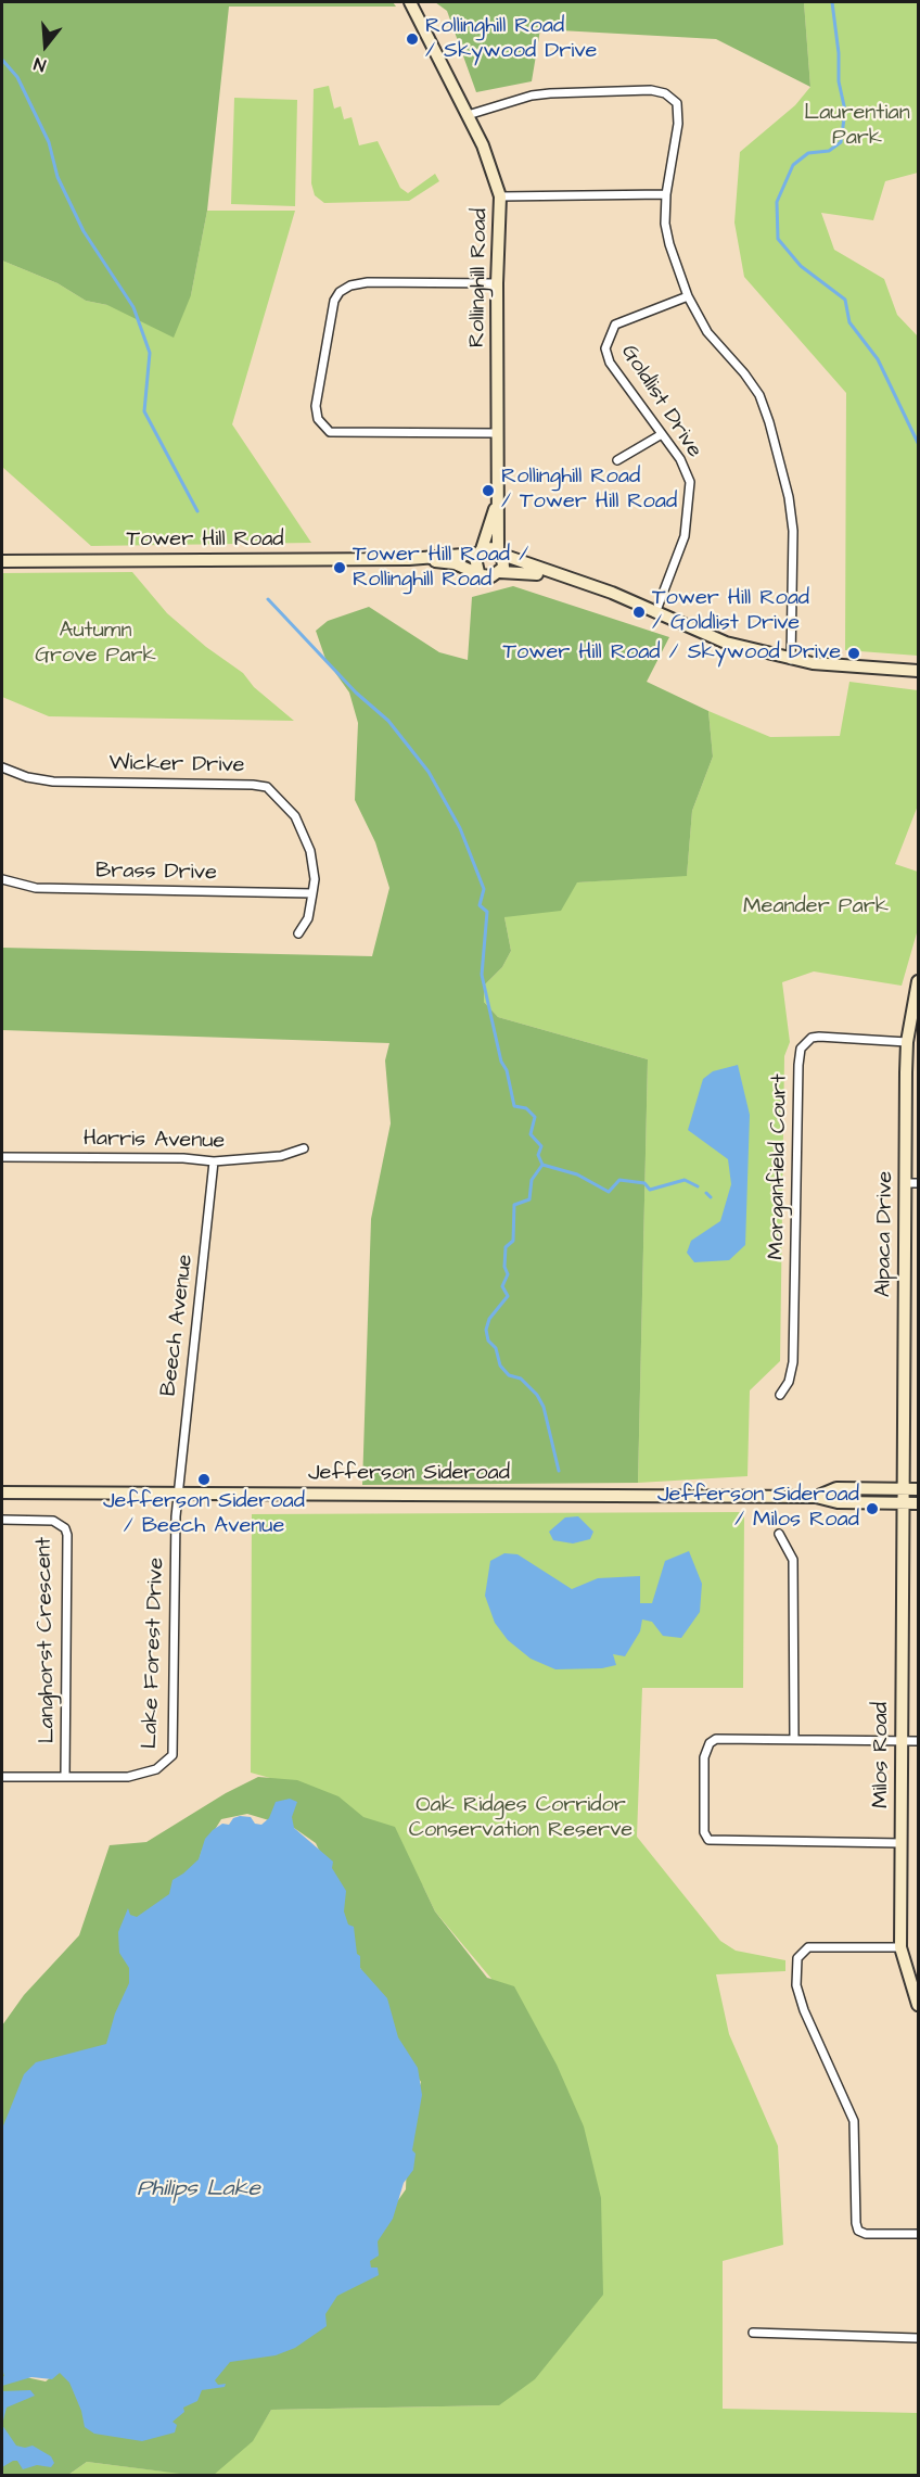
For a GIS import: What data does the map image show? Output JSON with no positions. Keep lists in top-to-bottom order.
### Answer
{
  "streets": {
    "street": [
      "Rollinghill Road",
      "Goldlist Drive",
      "Tower Hill Road",
      "Wicker Drive",
      "Brass Drive",
      "Harris Avenue",
      "Morganfield Court",
      "Alpaca Drive",
      "Beech Avenue",
      "Jefferson Sideroad",
      "Langhorst Crescent",
      "Lake Forest Drive",
      "Milos Road"
    ]
  },
  "crossings": [
    ["Rollinghill Road", "Tower Hill Road"],
    ["Wicker Drive", "Brass Drive"],
    ["Harris Avenue", "Beech Avenue"],
    ["Morganfield Court", "Alpaca Drive"],
    ["Alpaca Drive", "Jefferson Sideroad"],
    ["Alpaca Drive", "Milos Road"],
    ["Beech Avenue", "Jefferson Sideroad"],
    ["Beech Avenue", "Lake Forest Drive"],
    ["Jefferson Sideroad", "Lake Forest Drive"],
    ["Jefferson Sideroad", "Milos Road"],
    ["Langhorst Crescent", "Lake Forest Drive"]
  ],
  "water": ["Philips Lake"],
  "parks": [
    "Laurentian Park",
    "Autumn Grove Park",
    "Meander Park",
    "Oak Ridges Corridor Conservation Reserve"
  ],
  "places": [
    "Rollinghill Road / Skywood Drive",
    "Rollinghill Road / Tower Hill Road",
    "Tower Hill Road / Rollinghill Road",
    "Tower Hill Road / Goldlist Drive",
    "Tower Hill Road / Skywood Drive",
    "Jefferson Sideroad / Beech Avenue",
    "Jefferson Sideroad / Milos Road"
  ],
  "north": "bottom"
}
